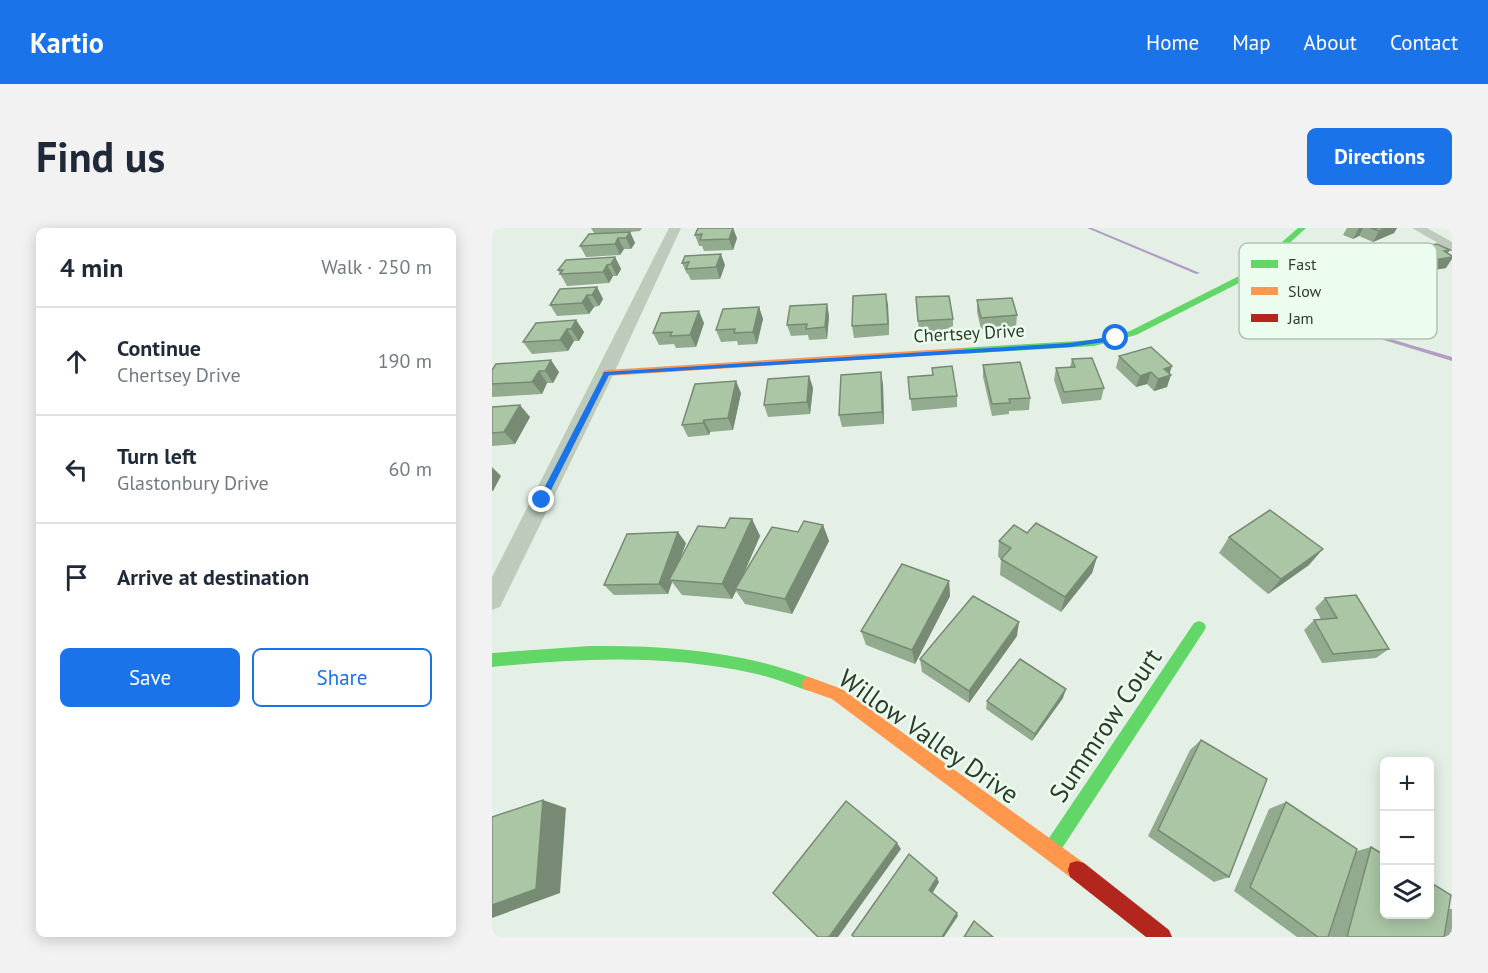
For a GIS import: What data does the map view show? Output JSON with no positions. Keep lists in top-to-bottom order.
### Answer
{
  "streets": {
    "street": ["Chertsey Drive", "Summrow Court", "Willow Valley Drive"]
  },
  "crossings": [
    ["Summrow Court", "Willow Valley Drive"]
  ],
  "legend": ["Fast", "Slow", "Jam"],
  "page": {
    "header": "Kartio",
    "nav": [
      "Home",
      "Map",
      "About",
      "Contact"
    ],
    "buttons": [
      "Directions",
      ["Save", "Share"]
    ],
    "title": "Find us",
    "heading": ["4 min", "Walk · 250 m"],
    "list": [
      ["Continue", "Chertsey Drive", "190 m"],
      ["Turn left", "Glastonbury Drive", "60 m"],
      "Arrive at destination"
    ],
    "map_buttons": ["+", "−"]
  }
}
